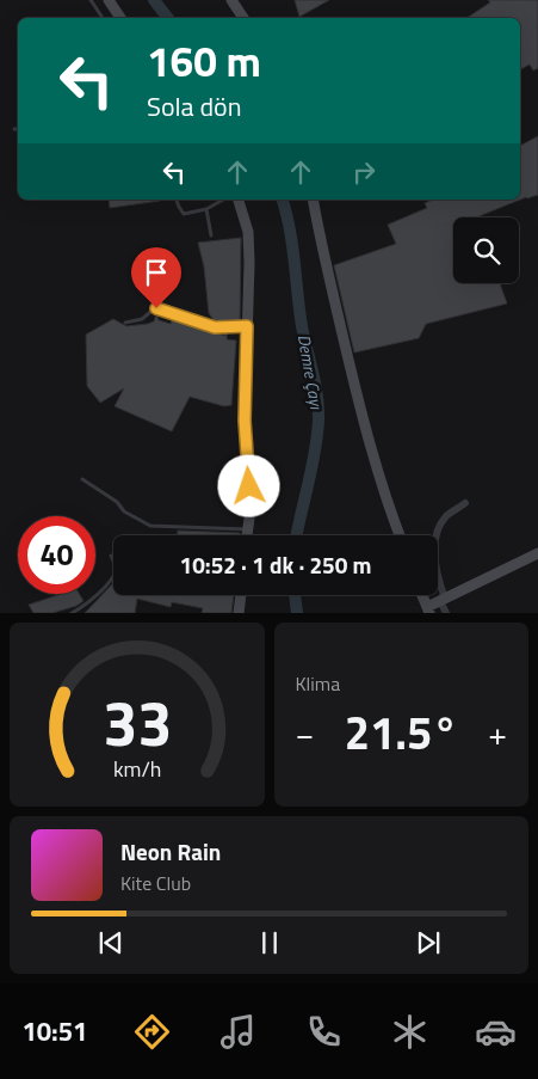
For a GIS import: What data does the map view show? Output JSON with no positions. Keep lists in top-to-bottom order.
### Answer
{
  "water": ["Demre Çayı"],
  "page": {
    "turn": ["160 m", "Sola dön"],
    "limit": "40",
    "trip": "10:52 · 1 dk · 250 m",
    "tile": "Klima",
    "heat": ["−", "21.5°", "+"],
    "song": ["Neon Rain", "Kite Club"],
    "tabs": "10:51",
    "gauge": ["33", "km/h"]
  }
}
